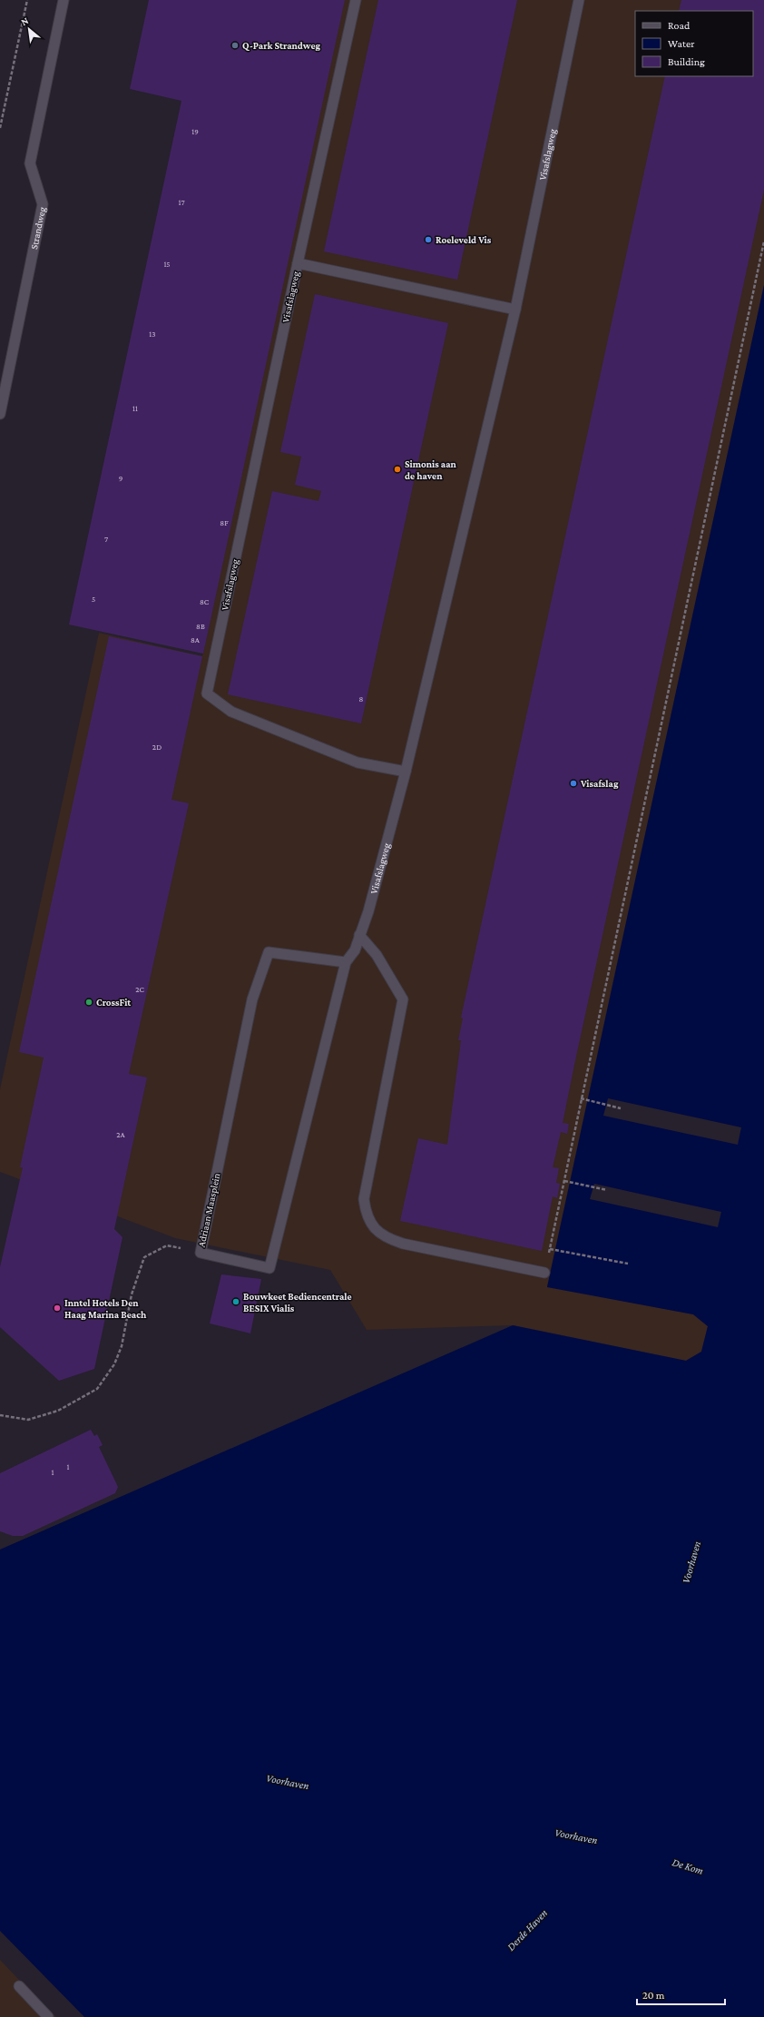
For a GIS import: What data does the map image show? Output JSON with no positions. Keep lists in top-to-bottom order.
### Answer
{
  "streets": {
    "street": ["Visafslagweg", "Strandweg", "Adriaan Maasplein"]
  },
  "crossings": [
    ["Visafslagweg", "Adriaan Maasplein"]
  ],
  "water": ["Voorhaven", "De Kom", "Derde Haven"],
  "places": [
    "Q-Park Strandweg",
    "Roeleveld Vis",
    "Simonis aan de haven",
    "Visafslag",
    "CrossFit",
    "Bouwkeet Bediencentrale BESIX Vialis",
    "Inntel Hotels Den Haag Marina Beach"
  ],
  "house_numbers": [
    "19",
    "17",
    "15",
    "13",
    "11",
    "9",
    "8F",
    "7",
    "5",
    "8C",
    "8B",
    "8A",
    "8",
    "2D",
    "2C",
    "2A",
    "1",
    "1"
  ],
  "legend": ["Road", "Water", "Building"],
  "scale_bar": "20 m",
  "north": "top left"
}
